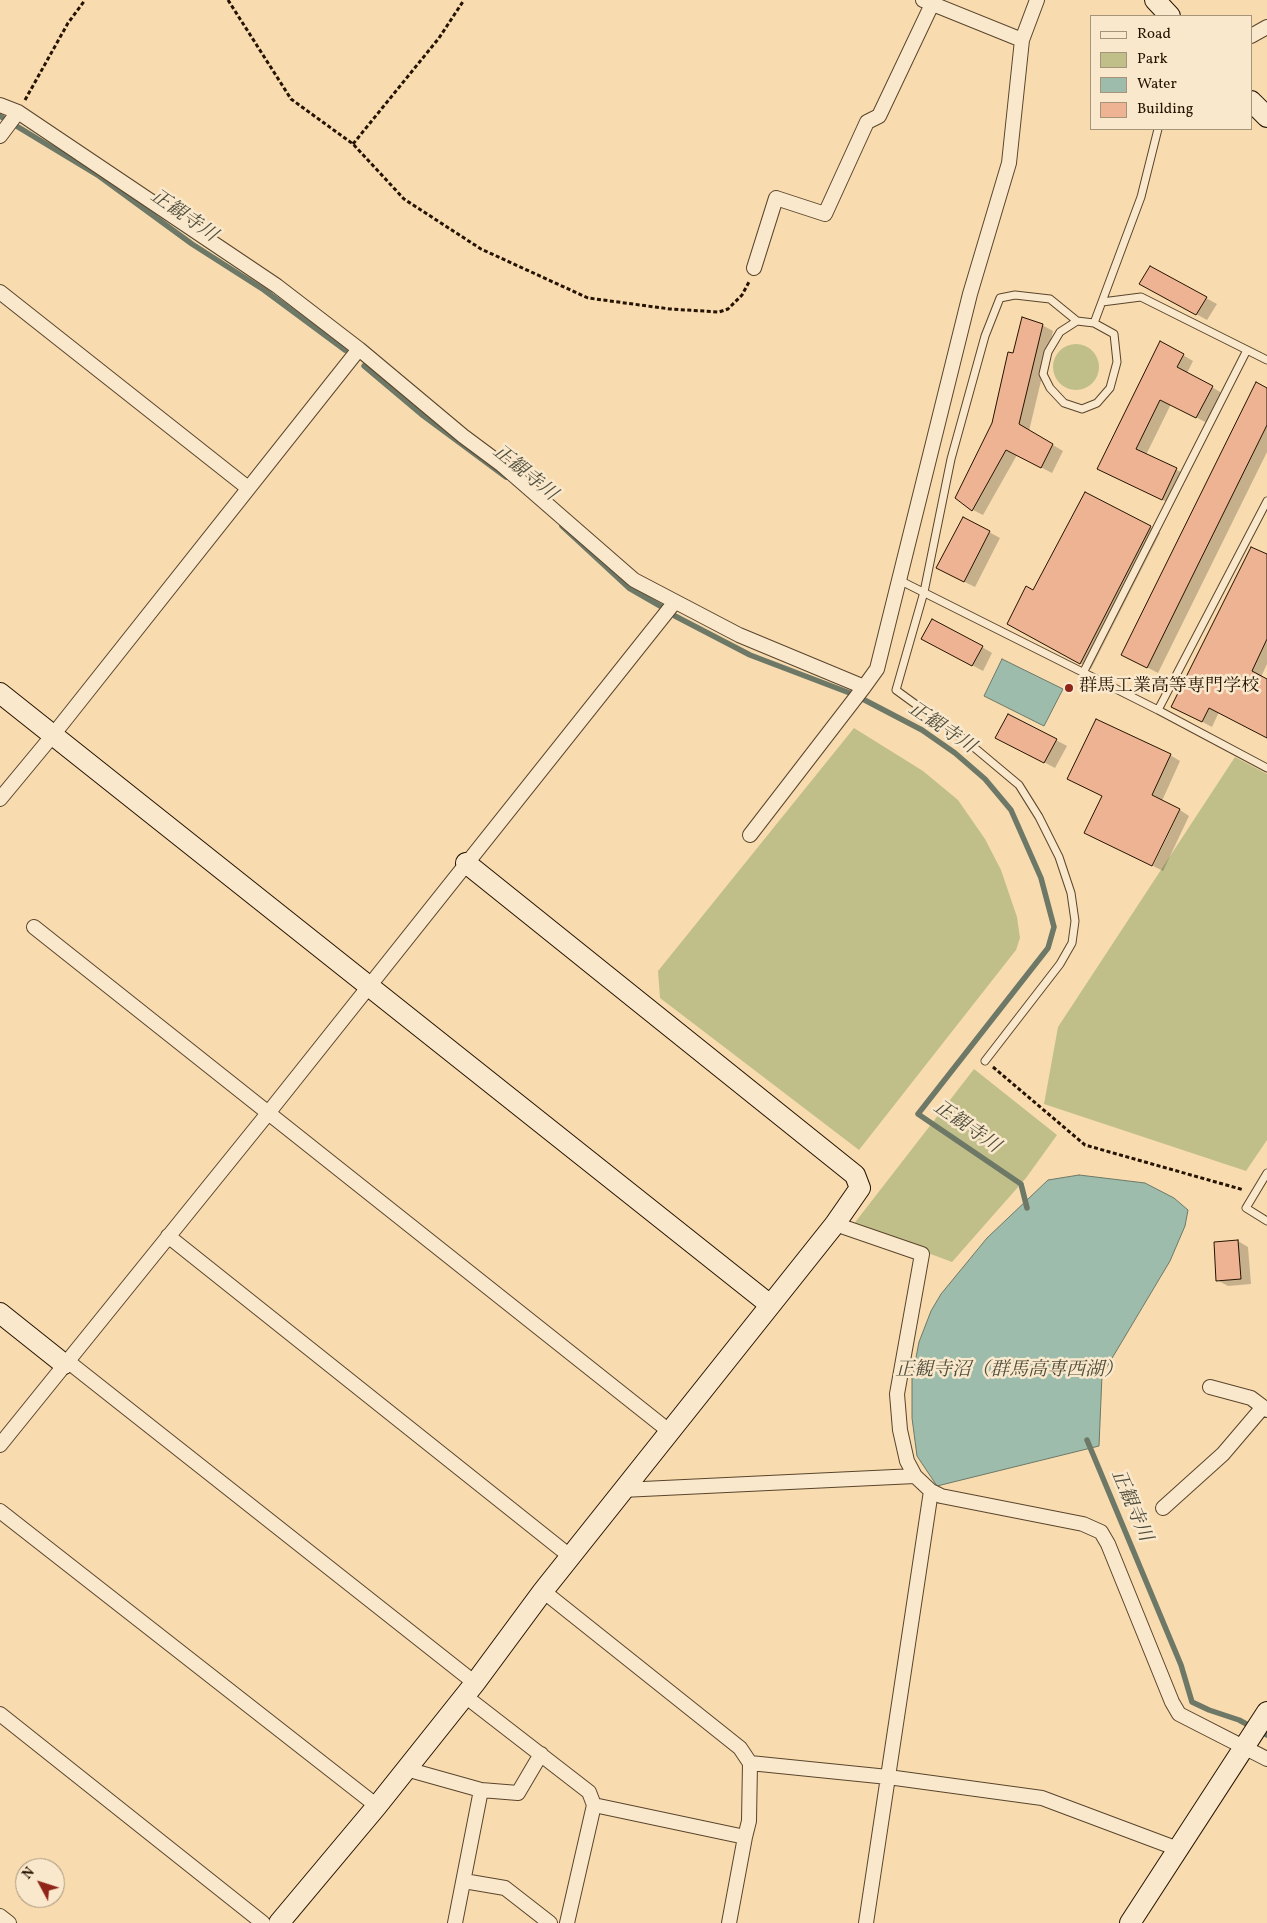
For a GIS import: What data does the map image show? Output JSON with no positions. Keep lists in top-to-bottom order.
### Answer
{
  "water": ["正観寺川", "正観寺沼（群馬高専西湖）"],
  "places": ["群馬工業高等専門学校"],
  "legend": [
    "Road",
    "Park",
    "Water",
    "Building"
  ],
  "north": "top left"
}
